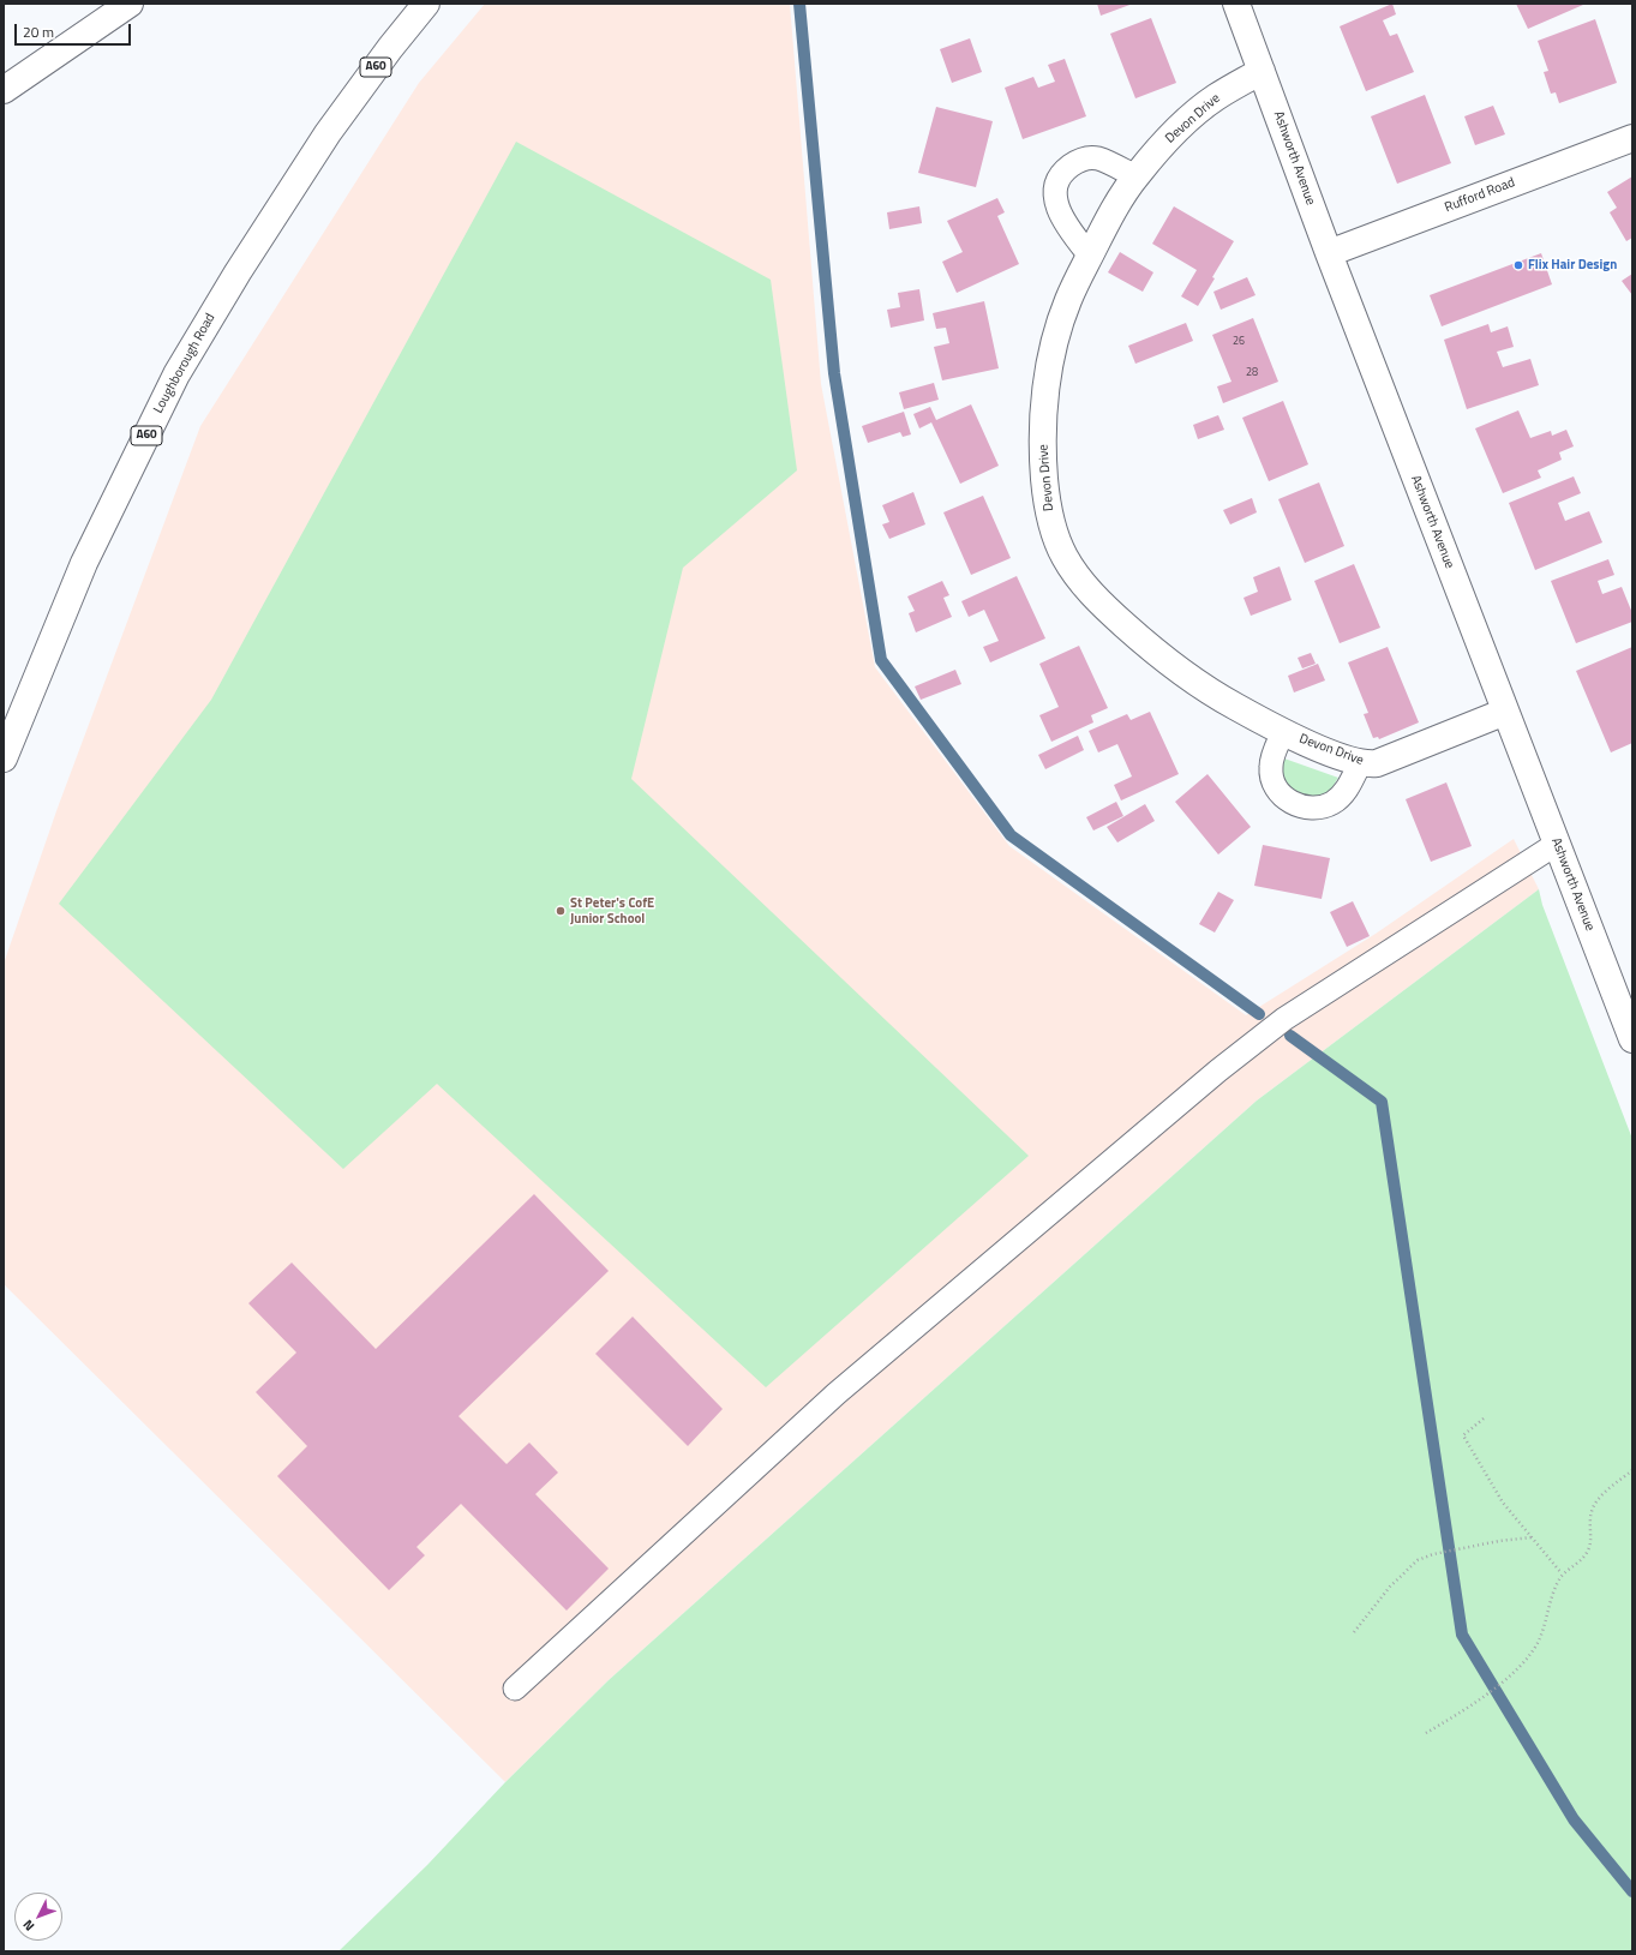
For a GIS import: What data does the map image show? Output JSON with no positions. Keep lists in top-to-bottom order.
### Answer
{
  "streets": {
    "street": [
      "A60",
      "Devon Drive",
      "Ashworth Avenue",
      "Rufford Road",
      "Loughborough Road"
    ]
  },
  "crossings": [
    ["Devon Drive", "Ashworth Avenue"],
    ["Ashworth Avenue", "Rufford Road"]
  ],
  "places": ["Flix Hair Design", "St Peter's CofE Junior School"],
  "house_numbers": ["26", "28"],
  "scale_bar": "20 m",
  "north": "bottom left"
}
